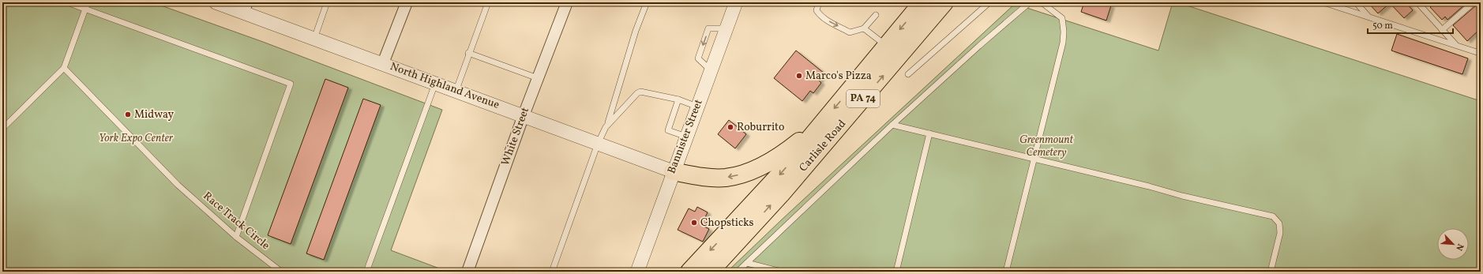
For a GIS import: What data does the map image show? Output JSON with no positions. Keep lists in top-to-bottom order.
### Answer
{
  "streets": {
    "main road": ["PA 74", "Carlisle Road"],
    "street": ["North Highland Avenue", "White Street", "Bannister Street"],
    "lane": ["Race Track Circle"]
  },
  "crossings": [
    ["North Highland Avenue", "White Street"],
    ["North Highland Avenue", "Bannister Street"]
  ],
  "parks": ["York Expo Center", "Greenmount Cemetery"],
  "places": [
    "Marco's Pizza",
    "Midway",
    "Roburrito",
    "Chopsticks"
  ],
  "scale_bar": "50 m",
  "north": "bottom right"
}
